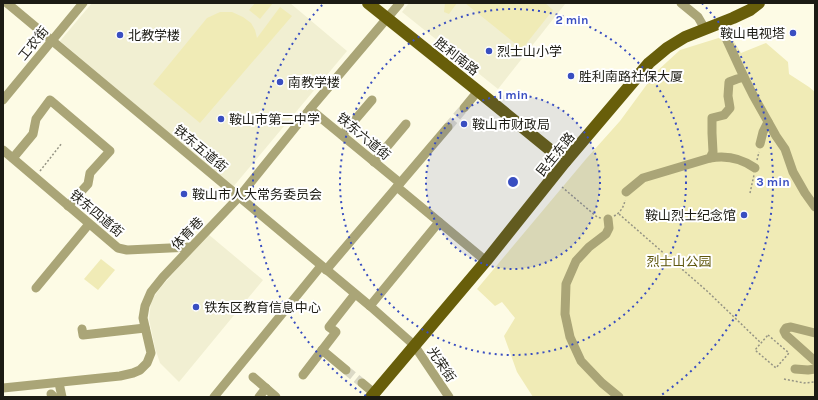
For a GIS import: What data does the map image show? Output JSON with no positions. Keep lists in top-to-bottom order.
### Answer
{
  "streets": {
    "main road": ["胜利南路", "民生东路"],
    "street": [
      "工农街",
      "铁东六道街",
      "铁东五道街",
      "铁东四道街",
      "体育巷",
      "光荣街"
    ]
  },
  "crossings": [
    ["工农街", "铁东五道街"],
    ["胜利南路", "民生东路"],
    ["胜利南路", "体育巷"],
    ["铁东六道街", "民生东路"],
    ["铁东六道街", "体育巷"],
    ["铁东五道街", "民生东路"],
    ["铁东五道街", "体育巷"],
    ["铁东五道街", "光荣街"],
    ["民生东路", "光荣街"],
    ["铁东四道街", "体育巷"]
  ],
  "parks": ["烈士山公园"],
  "places": [
    "鞍山电视塔",
    "北教学楼",
    "烈士山小学",
    "胜利南路社保大厦",
    "南教学楼",
    "鞍山市第二中学",
    "鞍山市财政局",
    "鞍山市人大常务委员会",
    "鞍山烈士纪念馆",
    "铁东区教育信息中心"
  ],
  "rings": ["2 min", "1 min", "3 min"]
}
